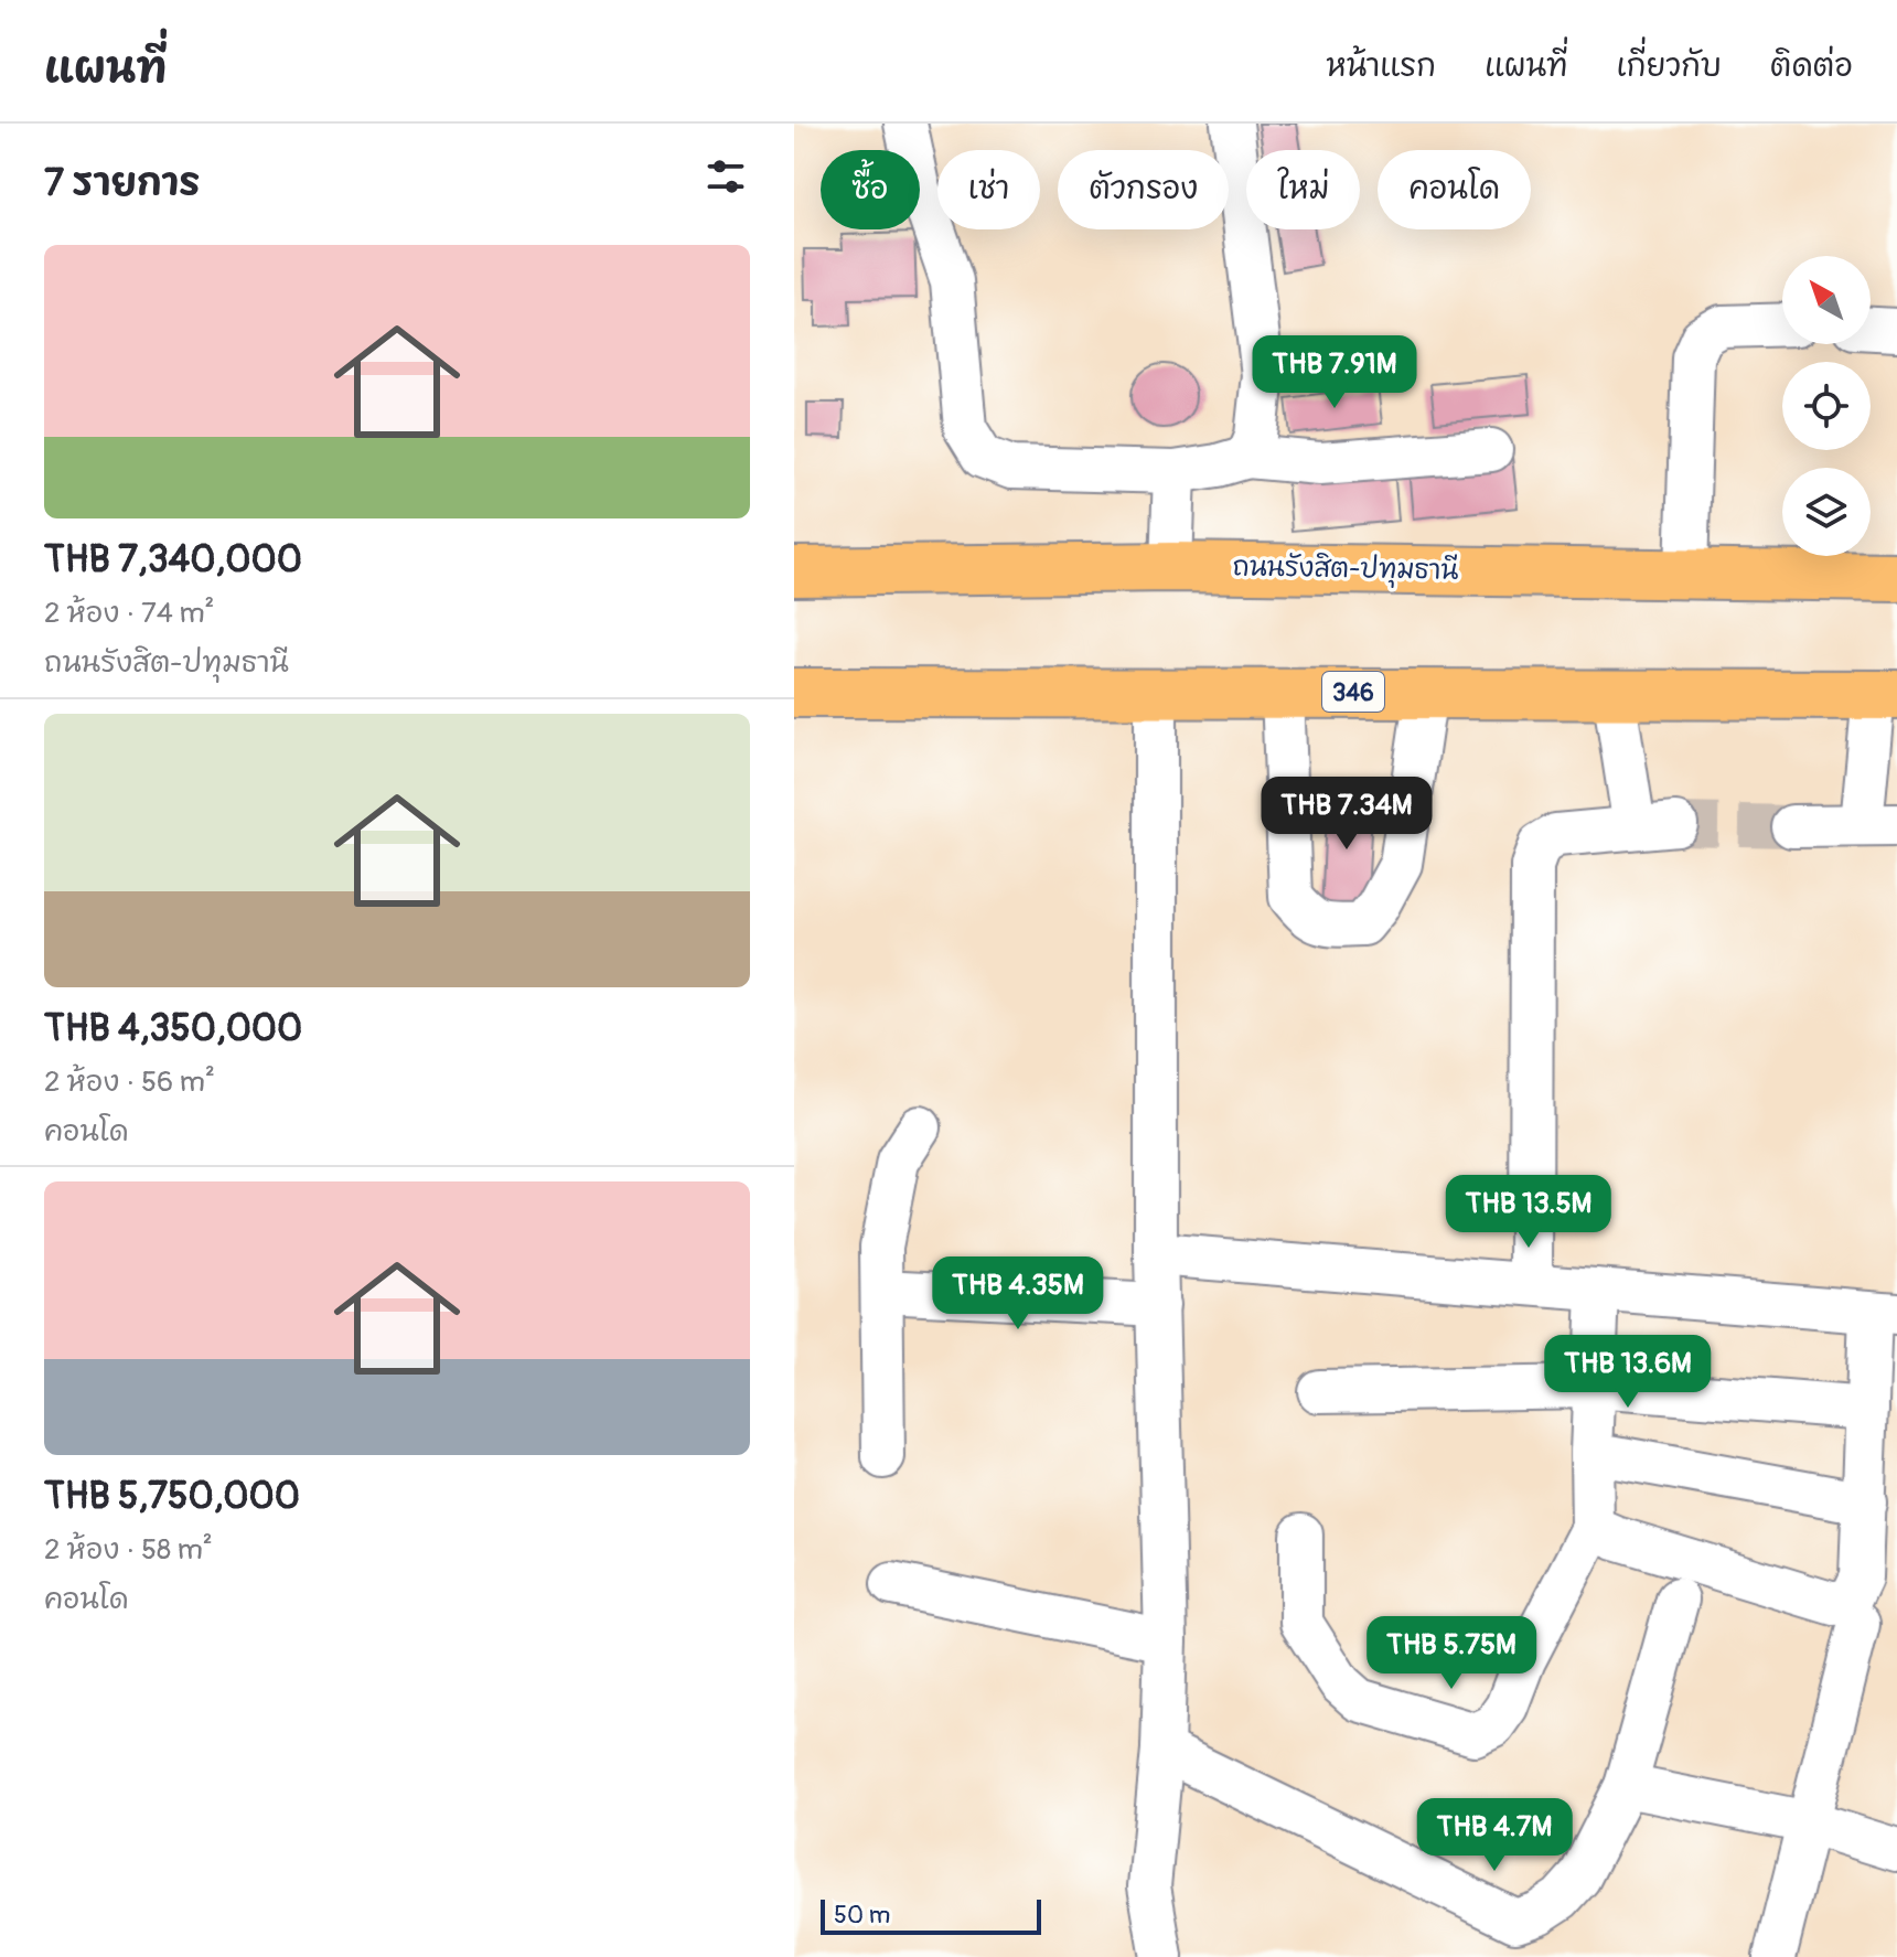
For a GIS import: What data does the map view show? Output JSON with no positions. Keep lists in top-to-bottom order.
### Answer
{
  "streets": {
    "main road": ["ถนนรังสิต-ปทุมธานี", "346"]
  },
  "scale_bar": "50 m",
  "north": "top left",
  "page": {
    "header": "แผนที่",
    "nav": [
      "หน้าแรก",
      "แผนที่",
      "เกี่ยวกับ",
      "ติดต่อ"
    ],
    "heading": "7 รายการ",
    "chip": [
      "ซื้อ",
      "เช่า",
      "ตัวกรอง",
      "ใหม่",
      "คอนโด"
    ],
    "list": [
      {
        "name": "THB 7,340,000",
        "note": "2 ห้อง · 74 m² · ถนนรังสิต-ปทุมธานี"
      },
      {
        "name": "THB 4,350,000",
        "note": "2 ห้อง · 56 m² · คอนโด"
      },
      {
        "name": "THB 5,750,000",
        "note": "2 ห้อง · 58 m² · คอนโด"
      }
    ],
    "price": [
      "THB 7.91M",
      "THB 7.34M",
      "THB 13.5M",
      "THB 4.35M",
      "THB 13.6M",
      "THB 5.75M",
      "THB 4.7M"
    ],
    "scale": "50 m"
  }
}
